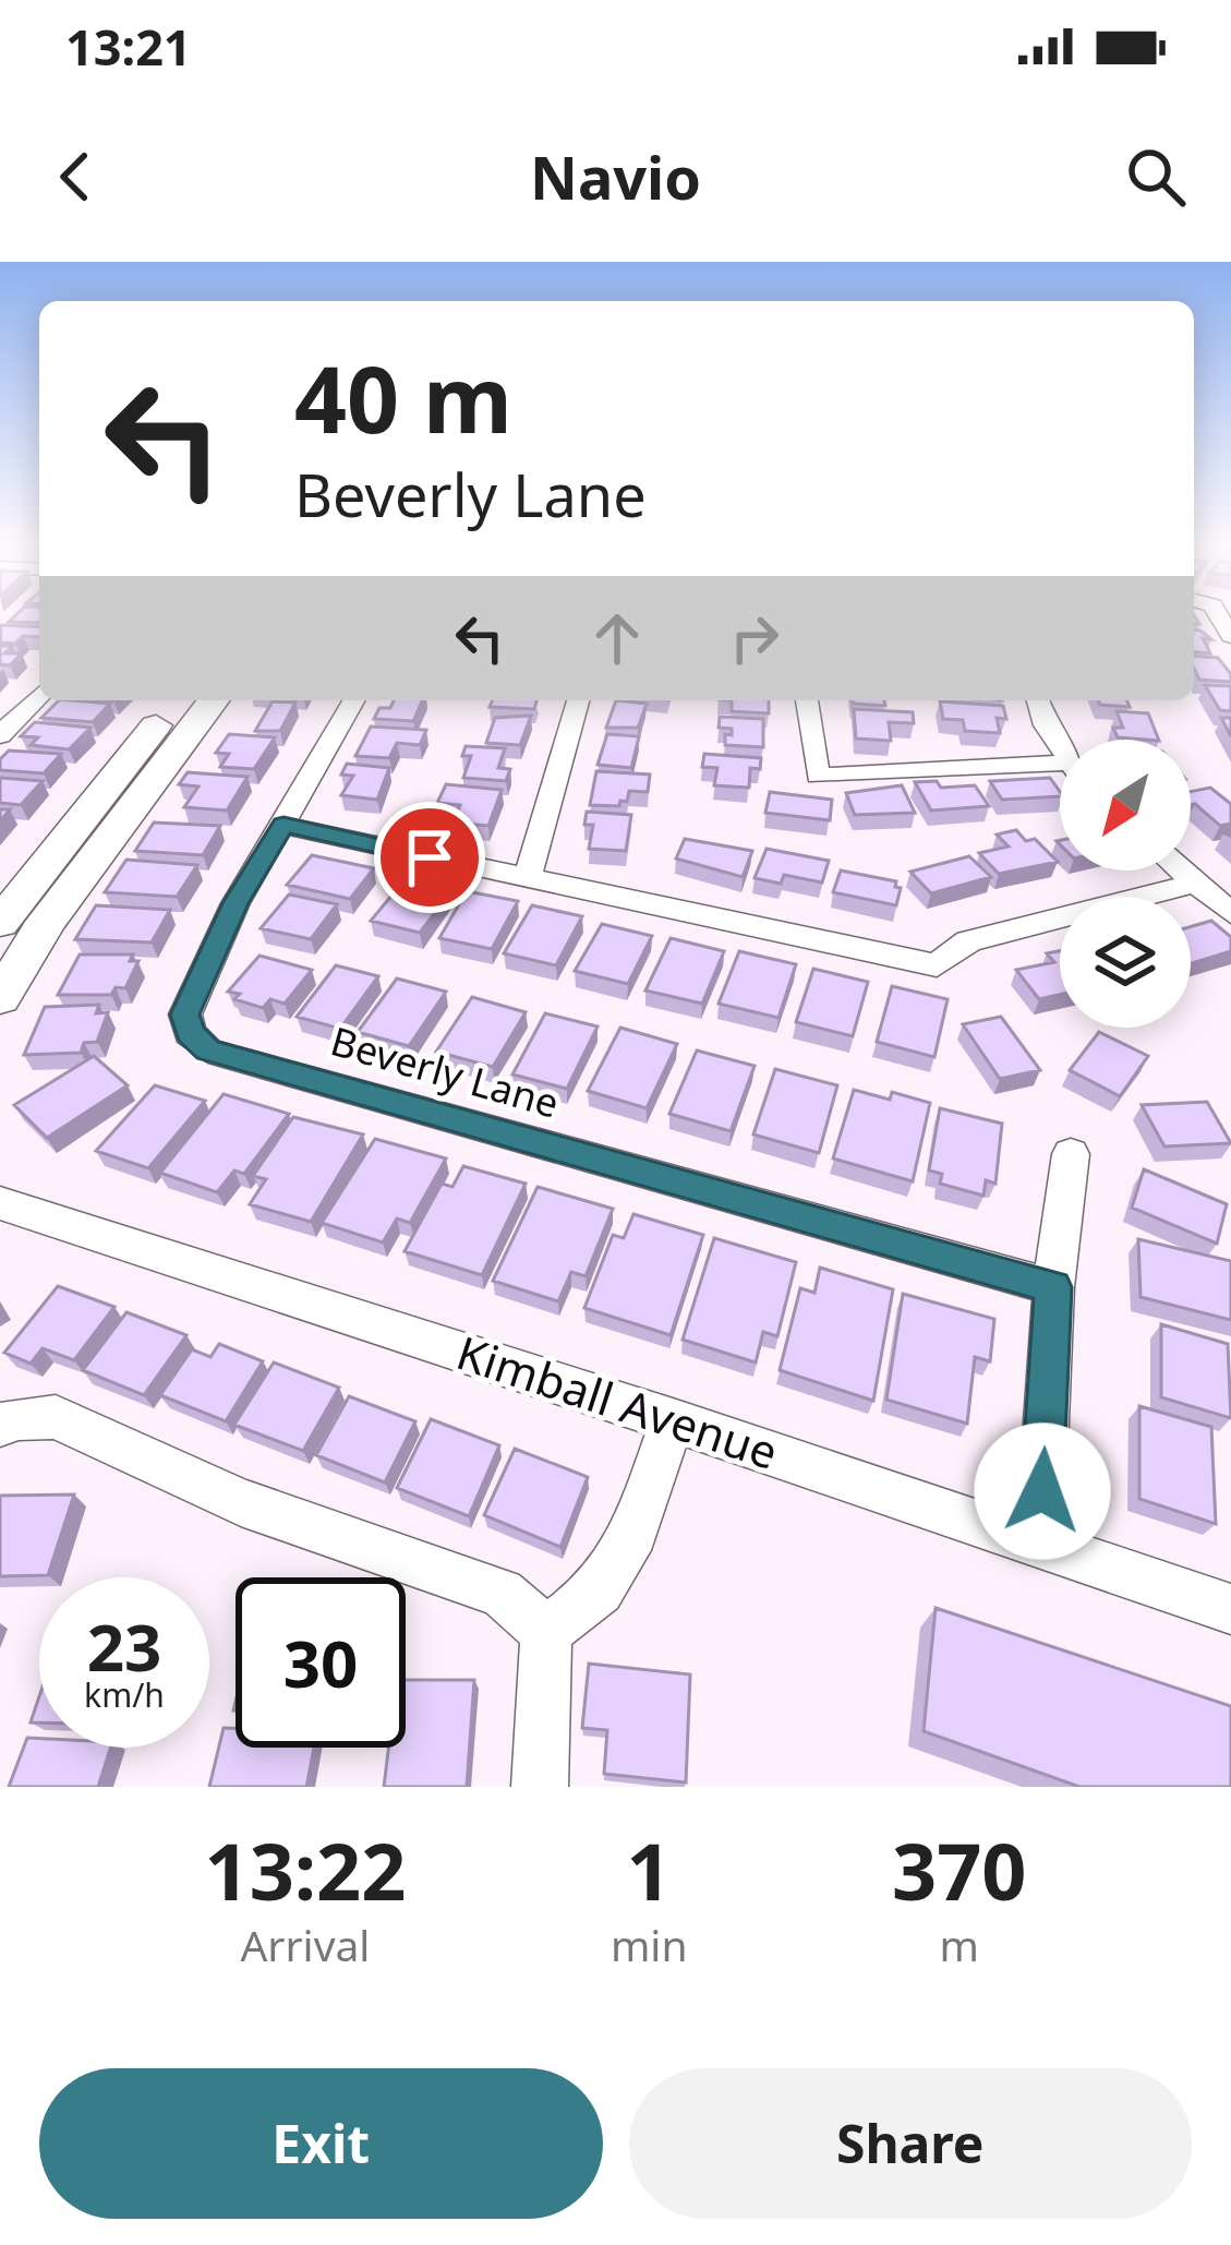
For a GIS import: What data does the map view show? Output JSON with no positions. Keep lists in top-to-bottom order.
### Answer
{
  "streets": {
    "street": ["Beverly Lane", "Kimball Avenue"]
  },
  "north": "bottom left",
  "page": {
    "status": "13:21",
    "header": "Navio",
    "turn": ["40 m", "Beverly Lane"],
    "speed": "23 km/h",
    "limit": "30",
    "eta": [
      "13:22",
      "Arrival",
      "1",
      "min",
      "370",
      "m"
    ],
    "buttons": ["Exit", "Share"]
  }
}
